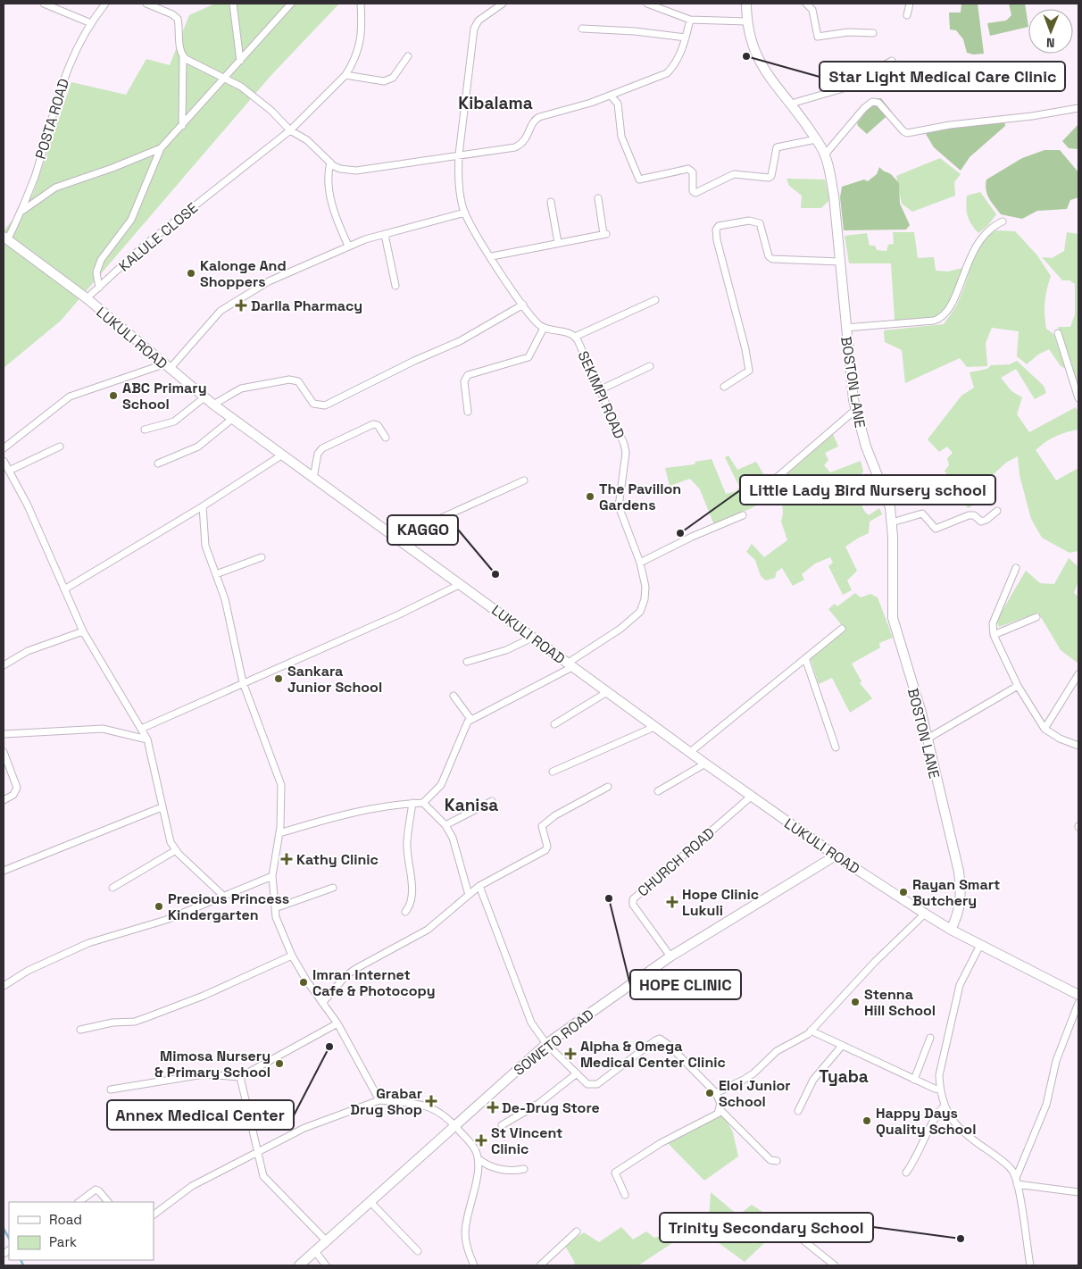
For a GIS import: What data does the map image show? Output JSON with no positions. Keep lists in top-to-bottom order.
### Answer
{
  "streets": {
    "street": [
      "POSTA ROAD",
      "KALULE CLOSE",
      "LUKULI ROAD",
      "BOSTON LANE",
      "SEKIMPI ROAD",
      "CHURCH ROAD",
      "SOWETO ROAD"
    ]
  },
  "crossings": [
    ["POSTA ROAD", "LUKULI ROAD"],
    ["KALULE CLOSE", "LUKULI ROAD"],
    ["LUKULI ROAD", "BOSTON LANE"],
    ["LUKULI ROAD", "SEKIMPI ROAD"],
    ["LUKULI ROAD", "CHURCH ROAD"],
    ["LUKULI ROAD", "SOWETO ROAD"],
    ["CHURCH ROAD", "SOWETO ROAD"]
  ],
  "districts": ["Kibalama", "Kanisa", "Tyaba"],
  "places": {
    "other": [
      "Star Light Medical Care Clinic",
      "Kalonge And Shoppers",
      "ABC Primary School",
      "The Pavillon Gardens",
      "Little Lady Bird Nursery school",
      "KAGGO",
      "Sankara Junior School",
      "Rayan Smart Butchery",
      "HOPE CLINIC",
      "Precious Princess Kindergarten",
      "Imran Internet Cafe & Photocopy",
      "Stenna Hill School",
      "Annex Medical Center",
      "Mimosa Nursery & Primary School",
      "Eloi Junior School",
      "Happy Days Quality School",
      "Trinity Secondary School"
    ],
    "health": [
      "Darlla Pharmacy",
      "Kathy Clinic",
      "Hope Clinic Lukuli",
      "Alpha & Omega Medical Center Clinic",
      "Grabar Drug Shop",
      "De-Drug Store",
      "St Vincent Clinic"
    ]
  },
  "legend": ["Road", "Park"],
  "north": "bottom"
}
